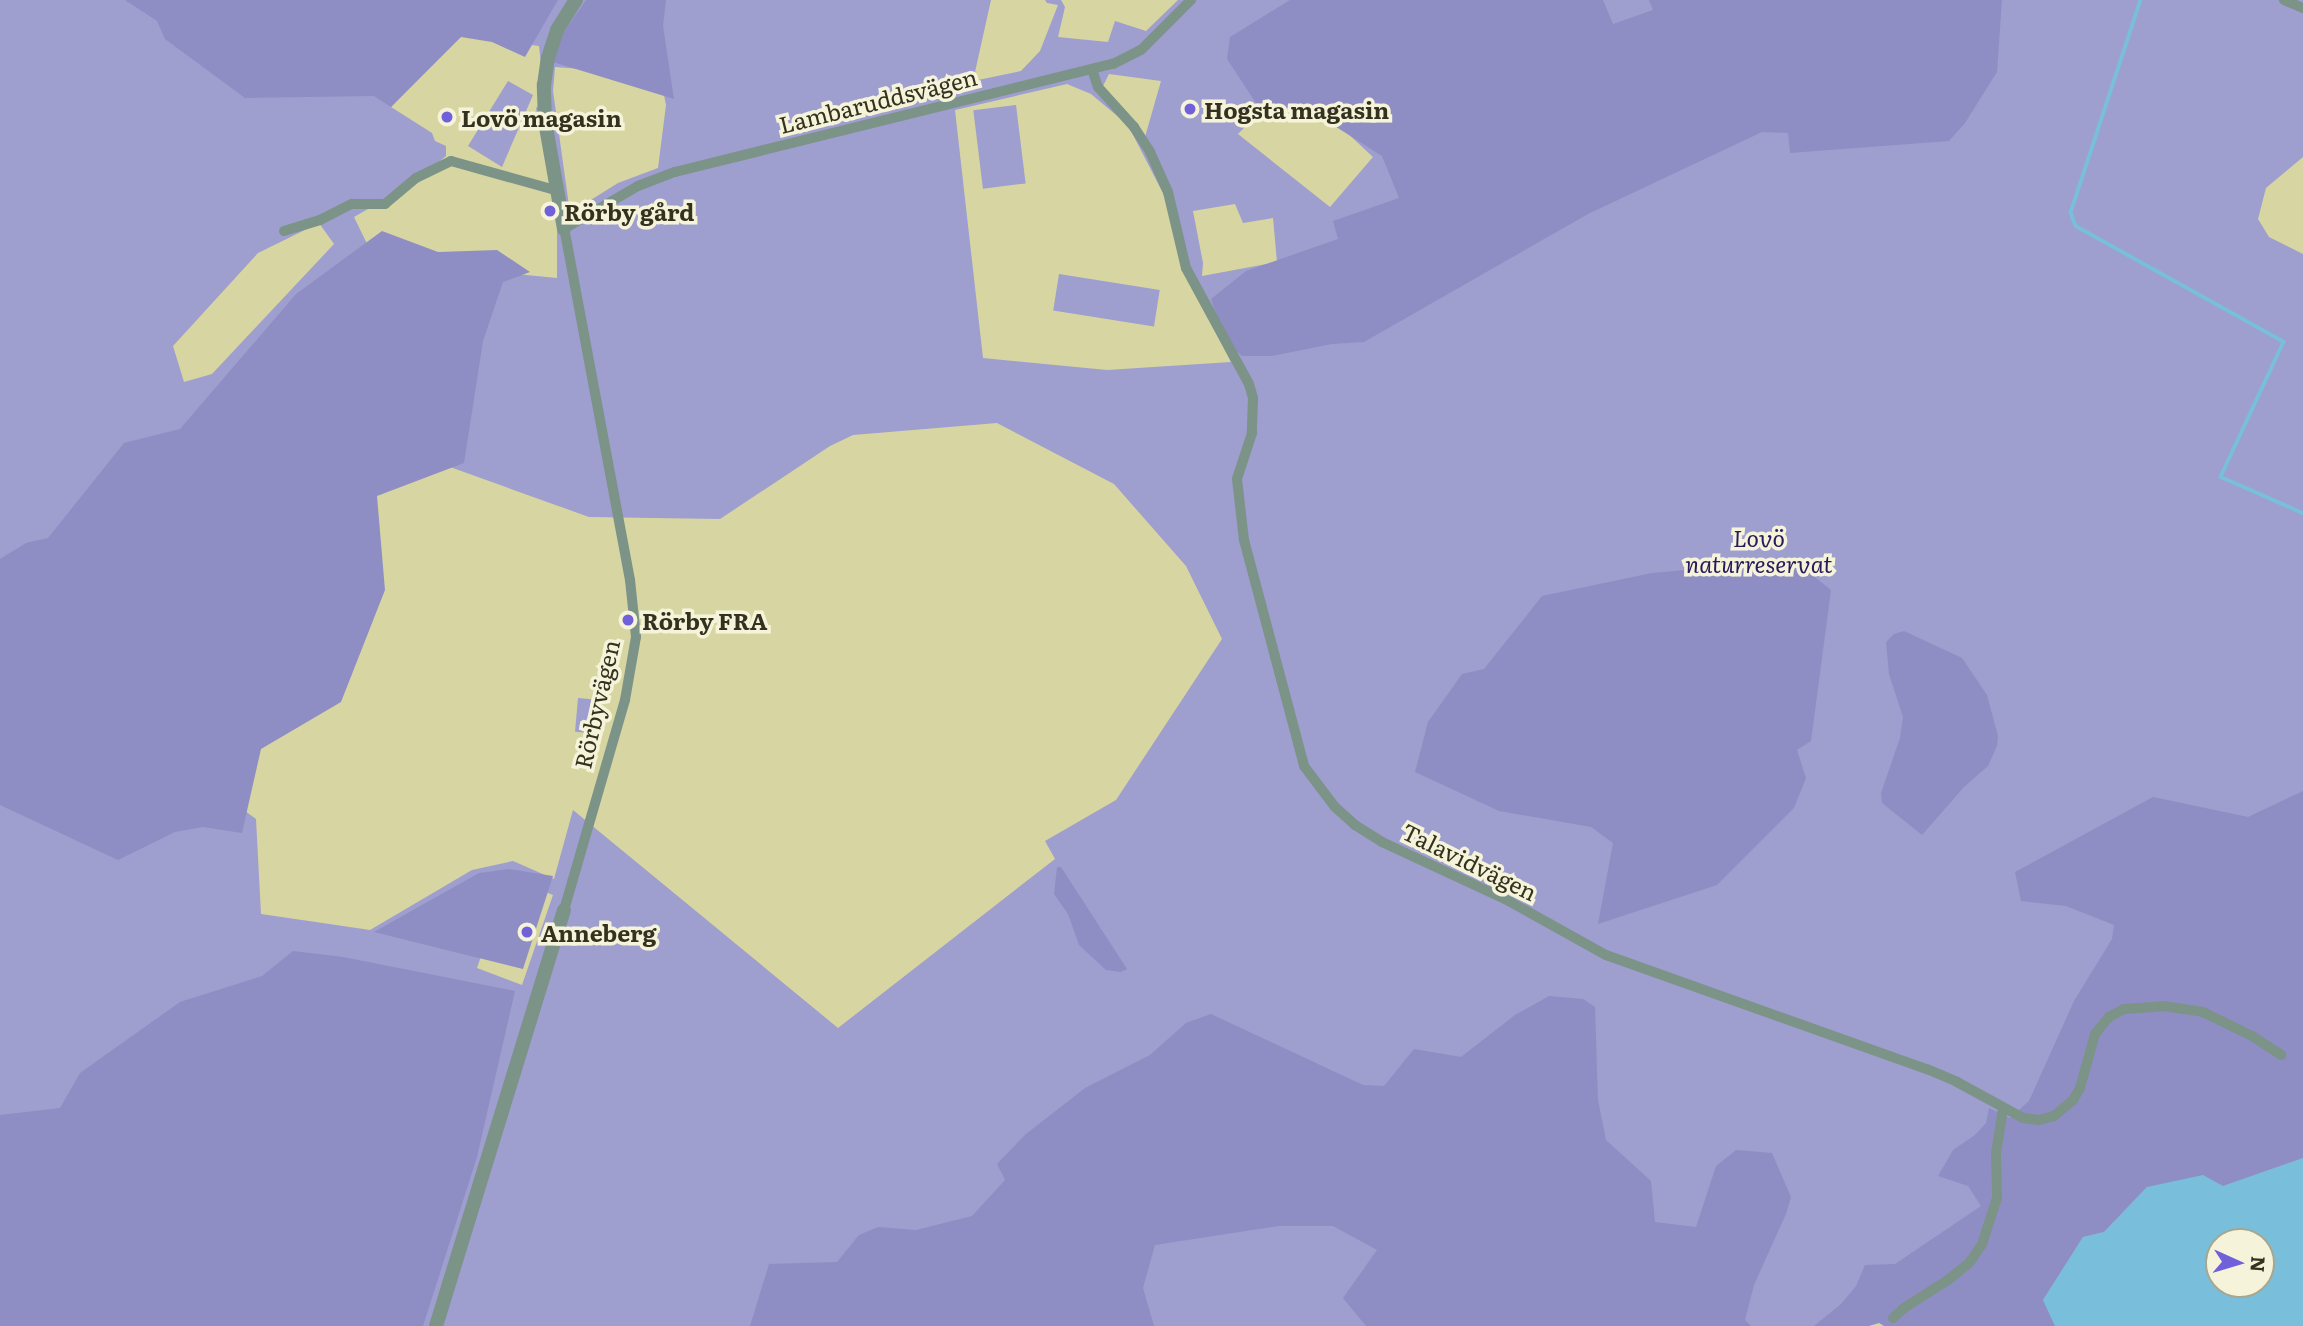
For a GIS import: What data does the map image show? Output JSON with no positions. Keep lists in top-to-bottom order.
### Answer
{
  "streets": {
    "street": ["Lambaruddsvägen", "Rörbyvägen", "Talavidvägen"]
  },
  "crossings": [
    ["Lambaruddsvägen", "Rörbyvägen"],
    ["Lambaruddsvägen", "Talavidvägen"]
  ],
  "parks": ["Lovö naturreservat"],
  "places": [
    "Hogsta magasin",
    "Lovö magasin",
    "Rörby gård",
    "Rörby FRA",
    "Anneberg"
  ],
  "north": "right"
}
